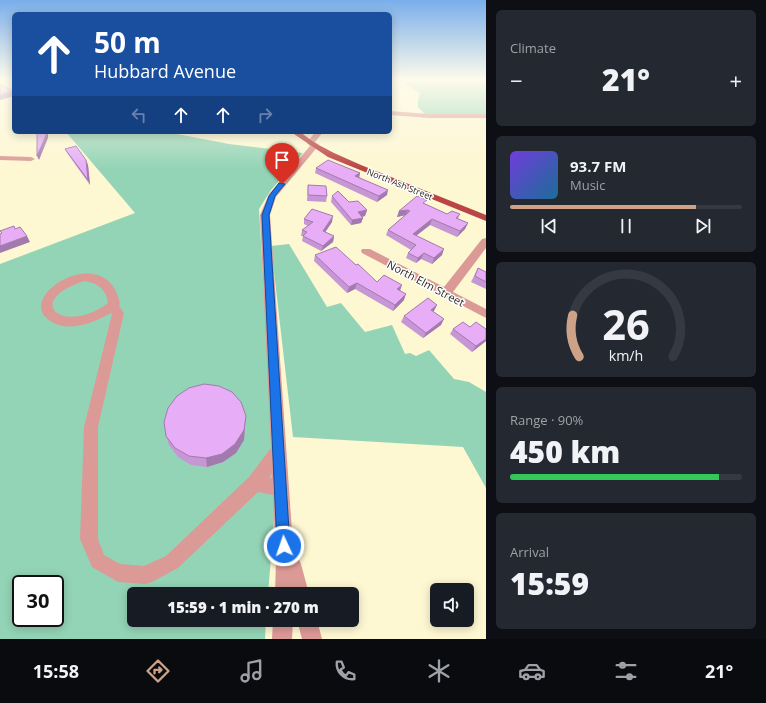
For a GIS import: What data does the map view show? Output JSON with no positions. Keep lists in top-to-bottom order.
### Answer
{
  "streets": {
    "main road": ["North Ash Street"],
    "street": ["North Elm Street"]
  },
  "page": {
    "tile": [
      "Climate",
      ["Range · 90%", "450 km"],
      ["Arrival", "15:59"]
    ],
    "turn": ["50 m", "Hubbard Avenue"],
    "heat": ["−", "21°", "+"],
    "song": ["93.7 FM", "Music"],
    "limit": "30",
    "trip": "15:59 · 1 min · 270 m",
    "tabs": ["15:58", "21°"],
    "gauge": ["26", "km/h"]
  }
}
